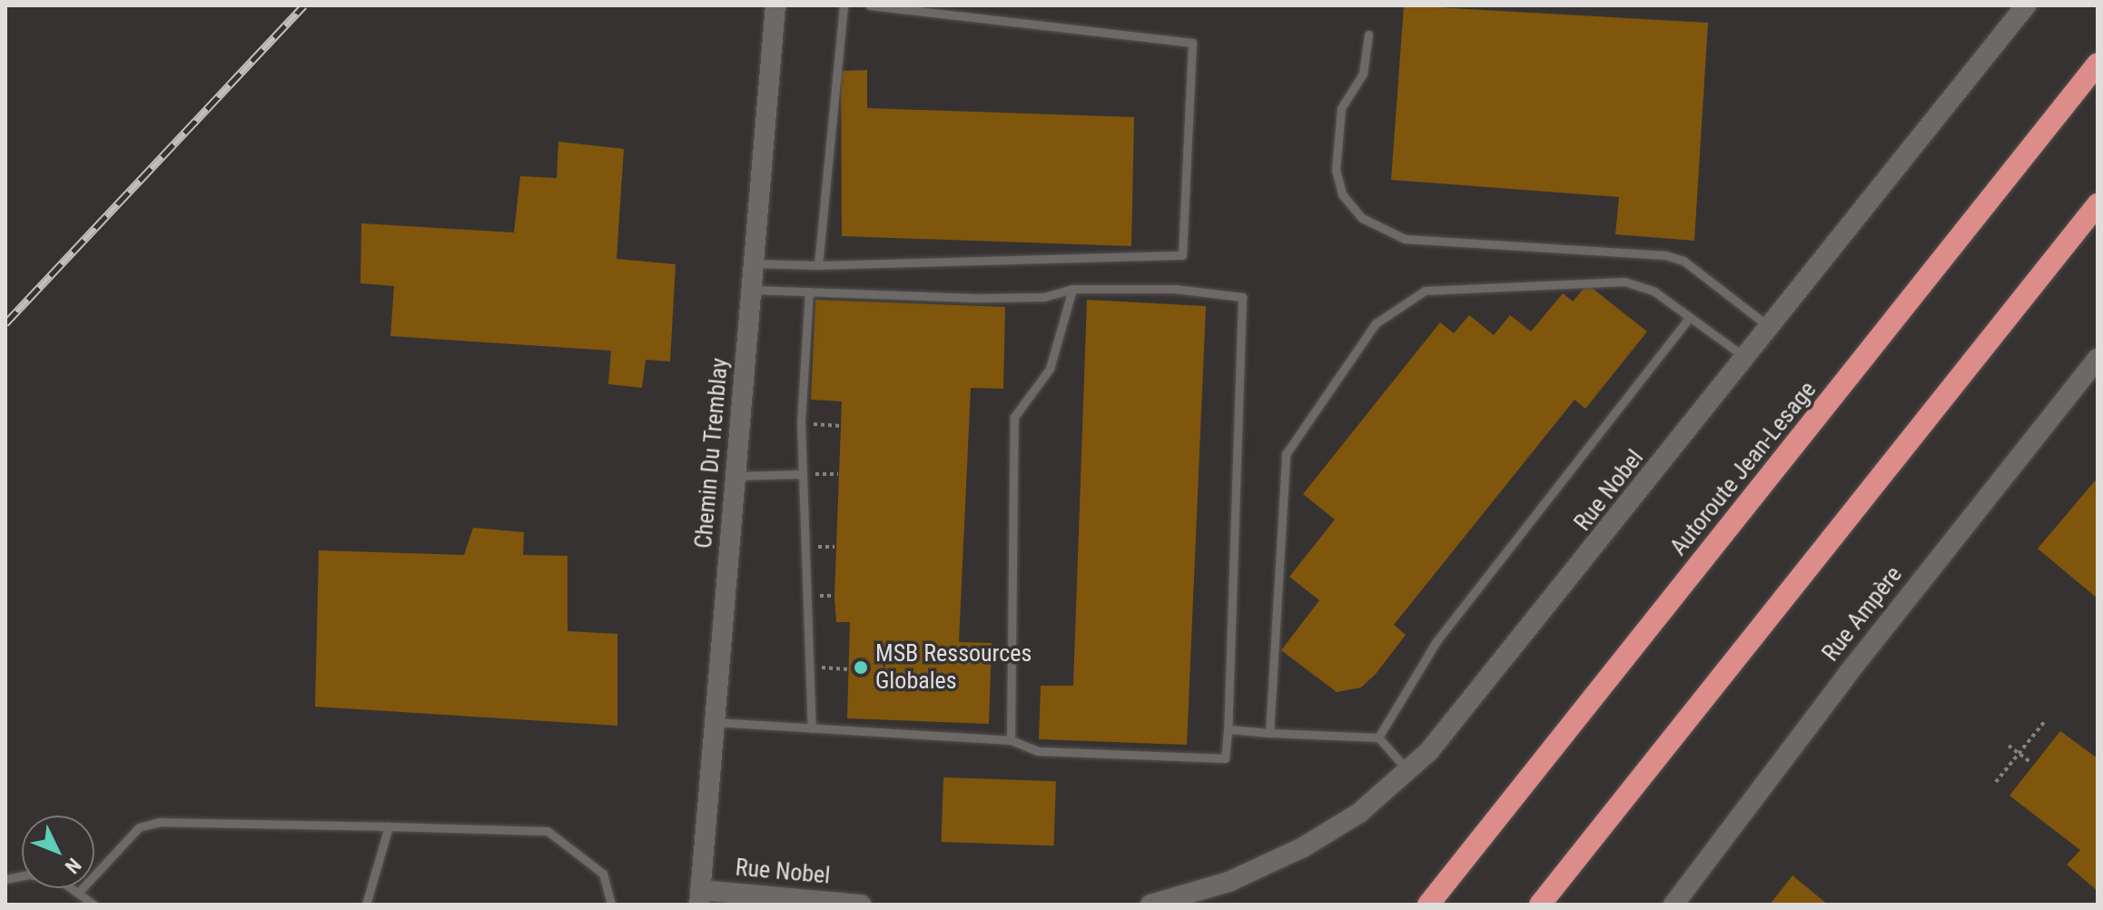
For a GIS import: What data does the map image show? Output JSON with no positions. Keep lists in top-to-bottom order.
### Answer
{
  "streets": {
    "highway": ["Autoroute Jean-Lesage"],
    "street": ["Chemin Du Tremblay", "Rue Nobel", "Rue Ampère"]
  },
  "crossings": [
    ["Chemin Du Tremblay", "Rue Nobel"]
  ],
  "places": ["MSB Ressources Globales"],
  "north": "bottom right"
}
